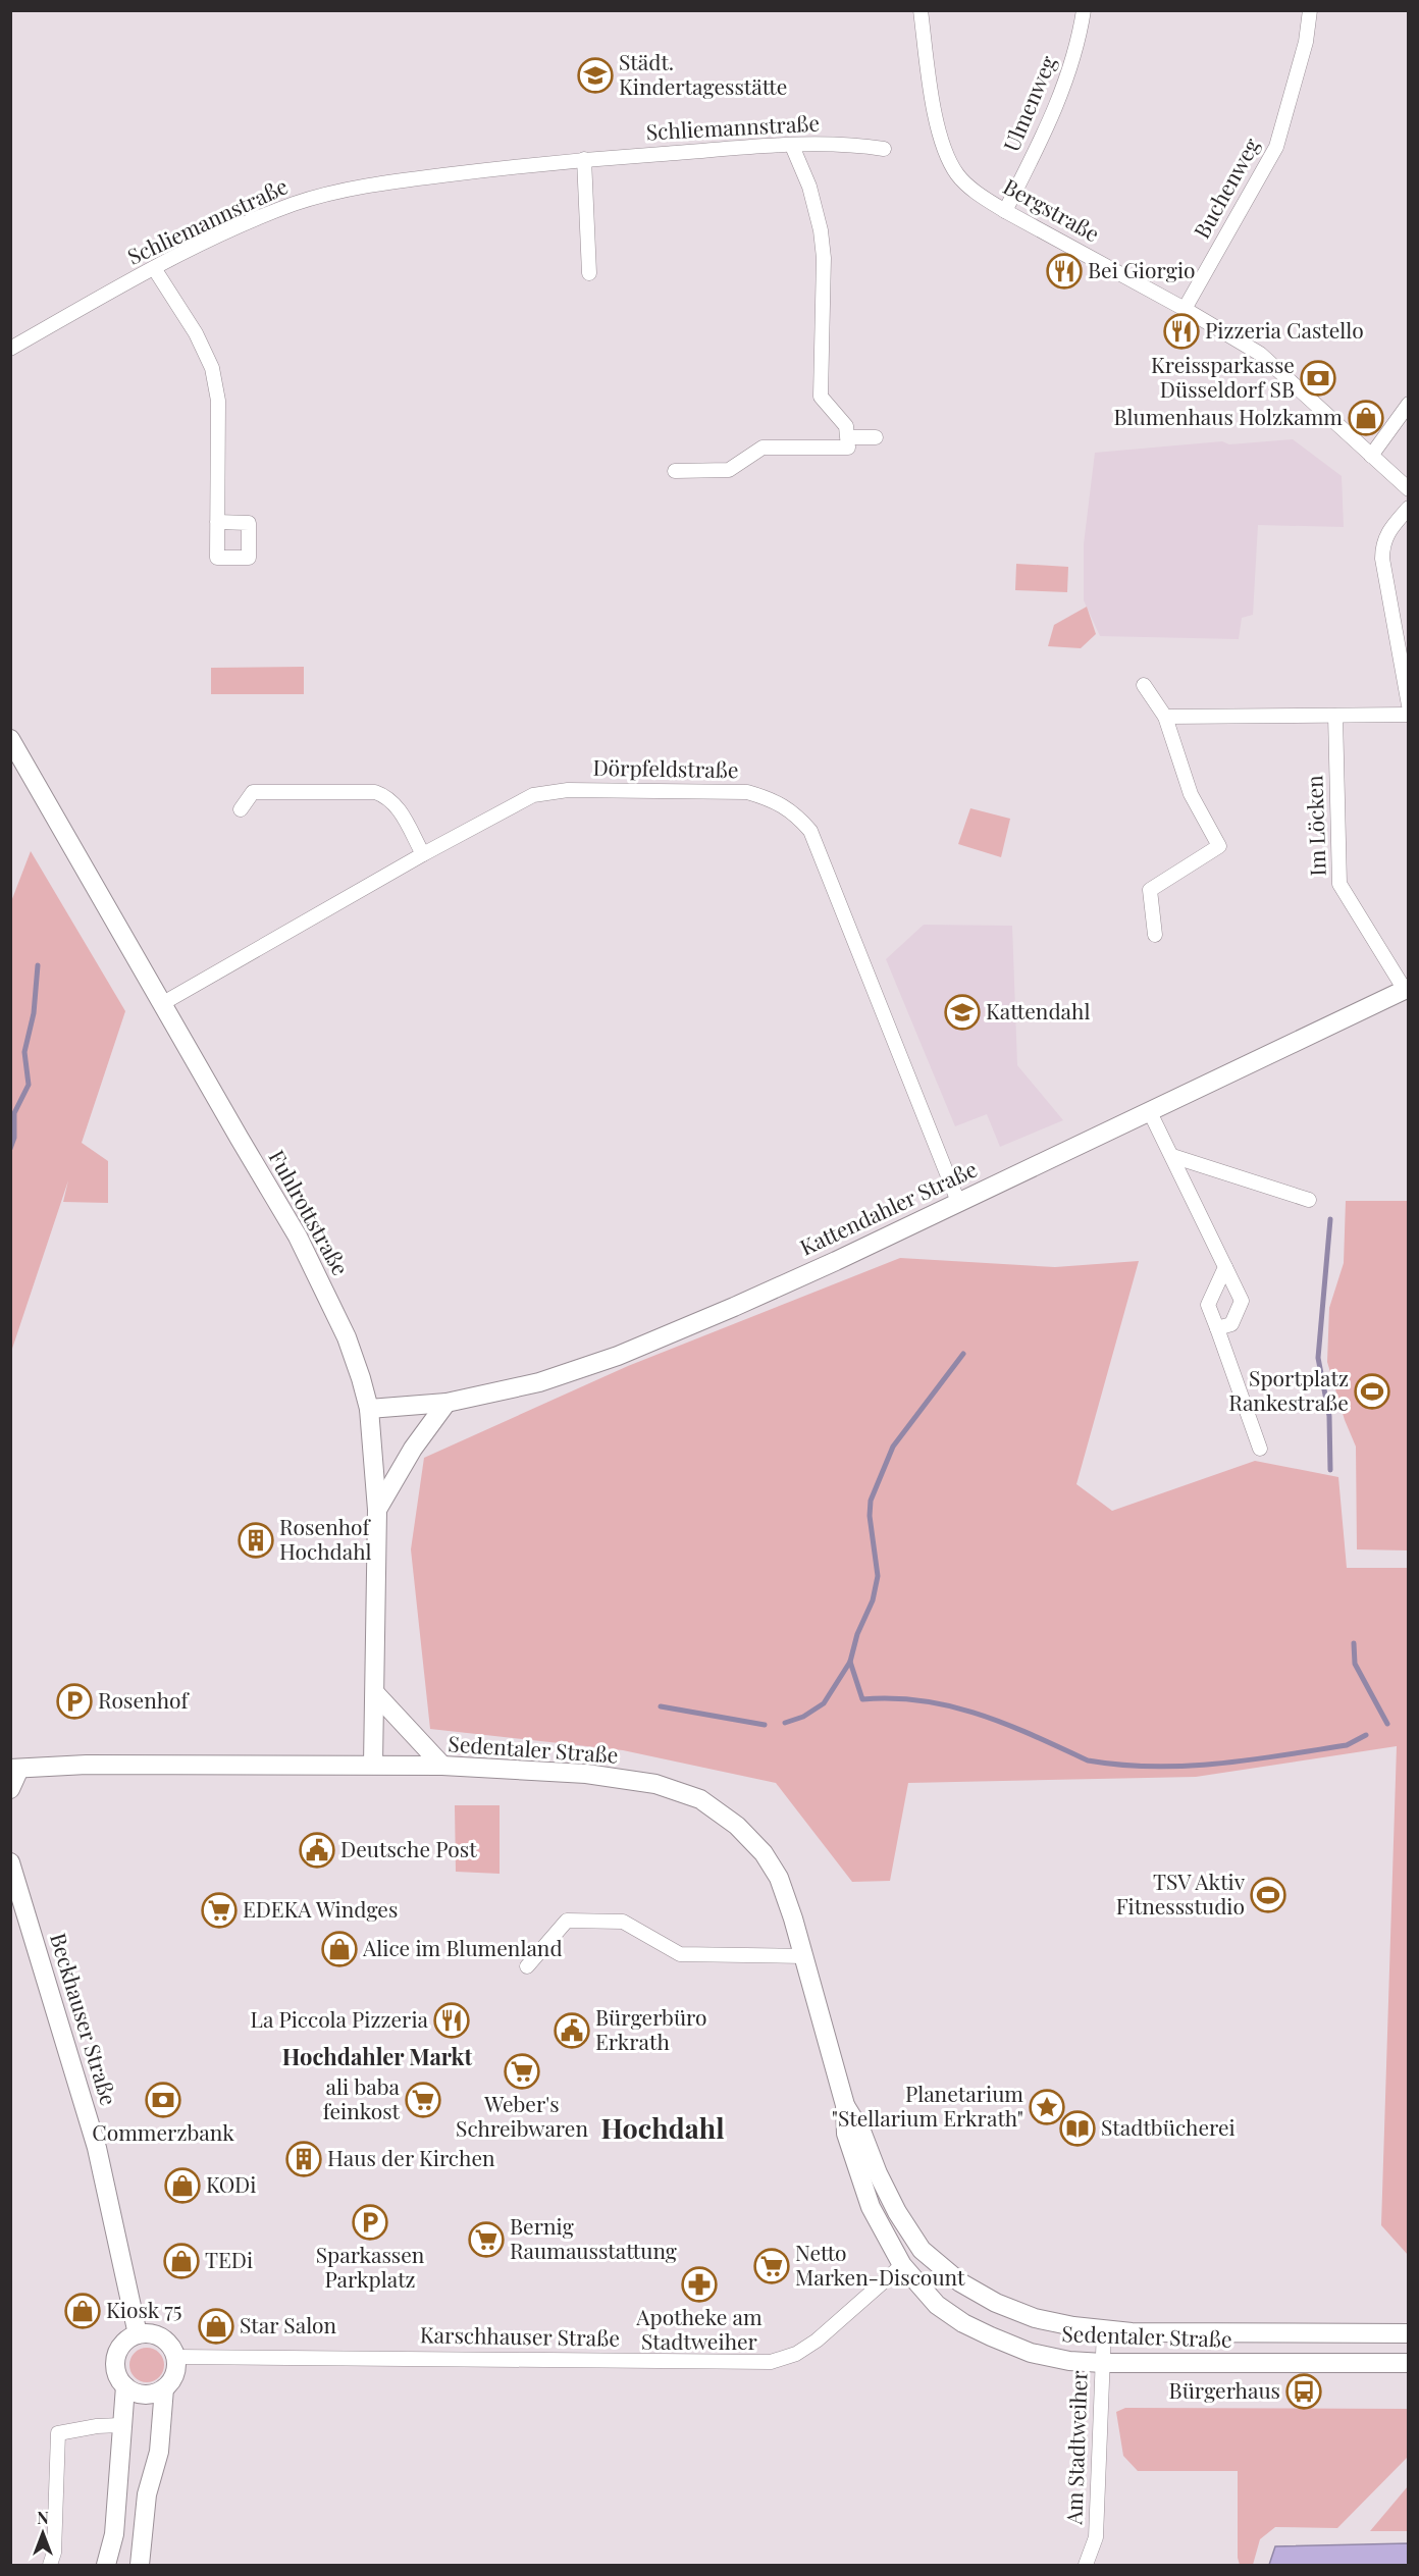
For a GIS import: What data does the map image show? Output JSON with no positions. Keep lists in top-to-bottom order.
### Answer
{
  "streets": {
    "street": [
      "Ulmenweg",
      "Schliemannstraße",
      "Buchenweg",
      "Bergstraße",
      "Dörpfeldstraße",
      "Im Löcken",
      "Kattendahler Straße",
      "Fuhlrottstraße",
      "Sedentaler Straße",
      "Beckhauser Straße",
      "Karschhauser Straße",
      "Am Stadtweiher"
    ]
  },
  "crossings": [
    ["Ulmenweg", "Bergstraße"],
    ["Buchenweg", "Bergstraße"],
    ["Dörpfeldstraße", "Kattendahler Straße"],
    ["Dörpfeldstraße", "Fuhlrottstraße"],
    ["Im Löcken", "Kattendahler Straße"],
    ["Kattendahler Straße", "Fuhlrottstraße"],
    ["Fuhlrottstraße", "Sedentaler Straße"],
    ["Sedentaler Straße", "Karschhauser Straße"],
    ["Sedentaler Straße", "Am Stadtweiher"],
    ["Beckhauser Straße", "Karschhauser Straße"]
  ],
  "districts": ["Hochdahler Markt", "Hochdahl"],
  "places": {
    "school or university": ["Städt. Kindertagesstätte", "Kattendahl"],
    "restaurant": ["Bei Giorgio", "Pizzeria Castello", "La Piccola Pizzeria"],
    "bank": ["Kreissparkasse Düsseldorf SB", "Commerzbank"],
    "shop": [
      "Blumenhaus Holzkamm",
      "Alice im Blumenland",
      "KODi",
      "TEDi",
      "Kiosk 75",
      "Star Salon"
    ],
    "sports": ["Sportplatz Rankestraße", "TSV Aktiv Fitnessstudio"],
    "building": ["Rosenhof Hochdahl", "Haus der Kirchen"],
    "parking": ["Rosenhof", "Sparkassen Parkplatz"],
    "public building": ["Deutsche Post", "Bürgerbüro Erkrath"],
    "supermarket": [
      "EDEKA Windges",
      "Weber's Schreibwaren",
      "ali baba feinkost",
      "Bernig Raumausstattung",
      "Netto Marken-Discount"
    ],
    "place": ["Planetarium \"Stellarium Erkrath\""],
    "library": ["Stadtbücherei"],
    "pharmacy": ["Apotheke am Stadtweiher"],
    "bus stop": ["Bürgerhaus"]
  },
  "north": "top"
}
